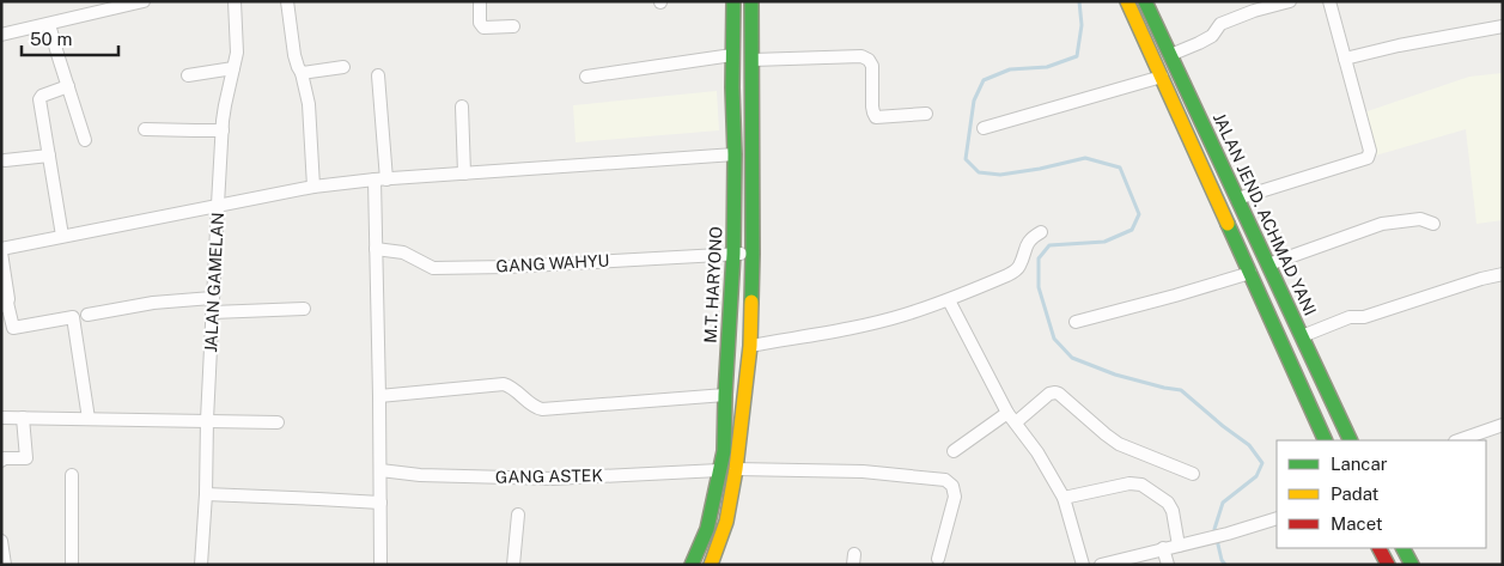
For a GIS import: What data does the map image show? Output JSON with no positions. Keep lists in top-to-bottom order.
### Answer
{
  "streets": {
    "main road": ["JALAN JEND. ACHMAD YANI", "M.T. HARYONO"],
    "street": ["GANG WAHYU", "JALAN GAMELAN", "GANG ASTEK"]
  },
  "crossings": [
    ["GANG WAHYU", "M.T. HARYONO"],
    ["M.T. HARYONO", "GANG ASTEK"]
  ],
  "legend": ["Lancar", "Padat", "Macet"],
  "scale_bar": "50 m"
}
